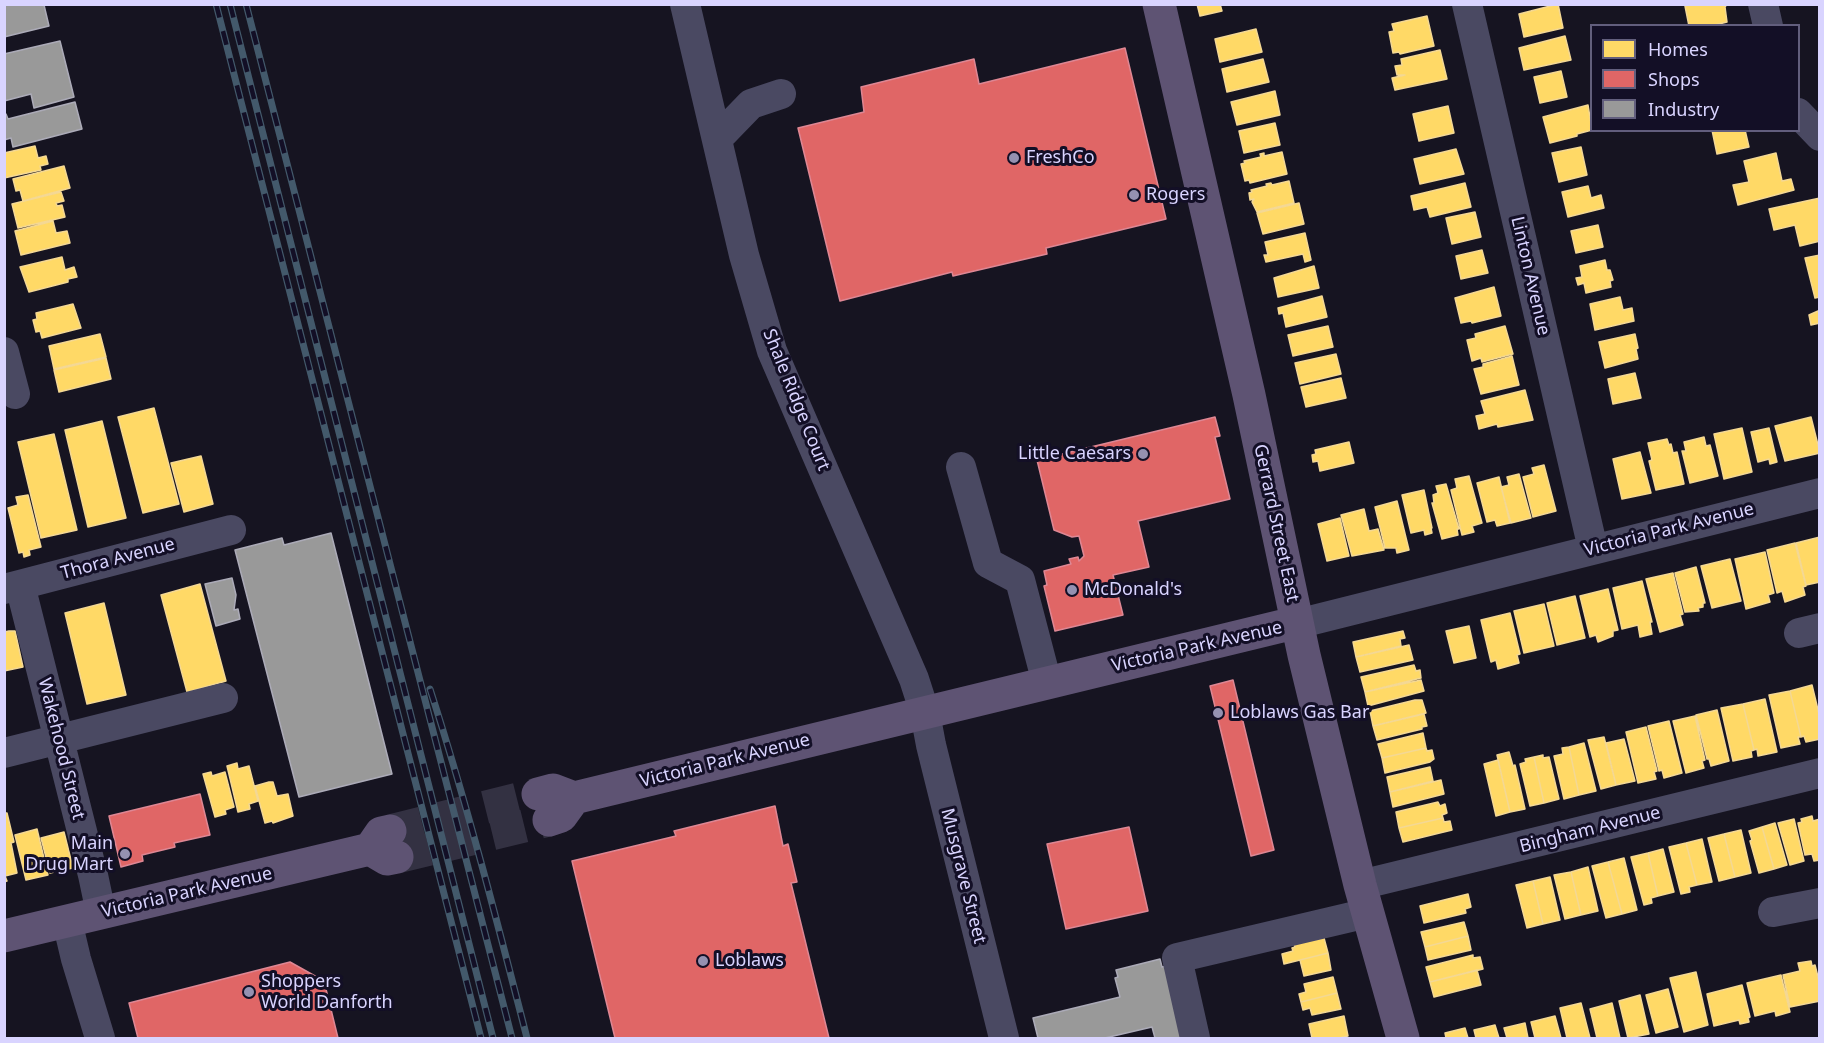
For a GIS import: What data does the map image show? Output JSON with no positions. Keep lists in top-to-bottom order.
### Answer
{
  "streets": {
    "main road": ["Gerrard Street East", "Victoria Park Avenue"],
    "street": [
      "Linton Avenue",
      "Shale Ridge Court",
      "Thora Avenue",
      "Wakehood Street",
      "Bingham Avenue",
      "Musgrave Street"
    ]
  },
  "crossings": [
    ["Linton Avenue", "Victoria Park Avenue"],
    ["Shale Ridge Court", "Victoria Park Avenue"],
    ["Shale Ridge Court", "Musgrave Street"],
    ["Gerrard Street East", "Victoria Park Avenue"],
    ["Gerrard Street East", "Bingham Avenue"],
    ["Victoria Park Avenue", "Wakehood Street"],
    ["Victoria Park Avenue", "Musgrave Street"],
    ["Thora Avenue", "Wakehood Street"]
  ],
  "places": [
    "FreshCo",
    "Rogers",
    "Little Caesars",
    "McDonald's",
    "Loblaws Gas Bar",
    "Main Drug Mart",
    "Loblaws",
    "Shoppers World Danforth"
  ],
  "legend": ["Homes", "Shops", "Industry"]
}
